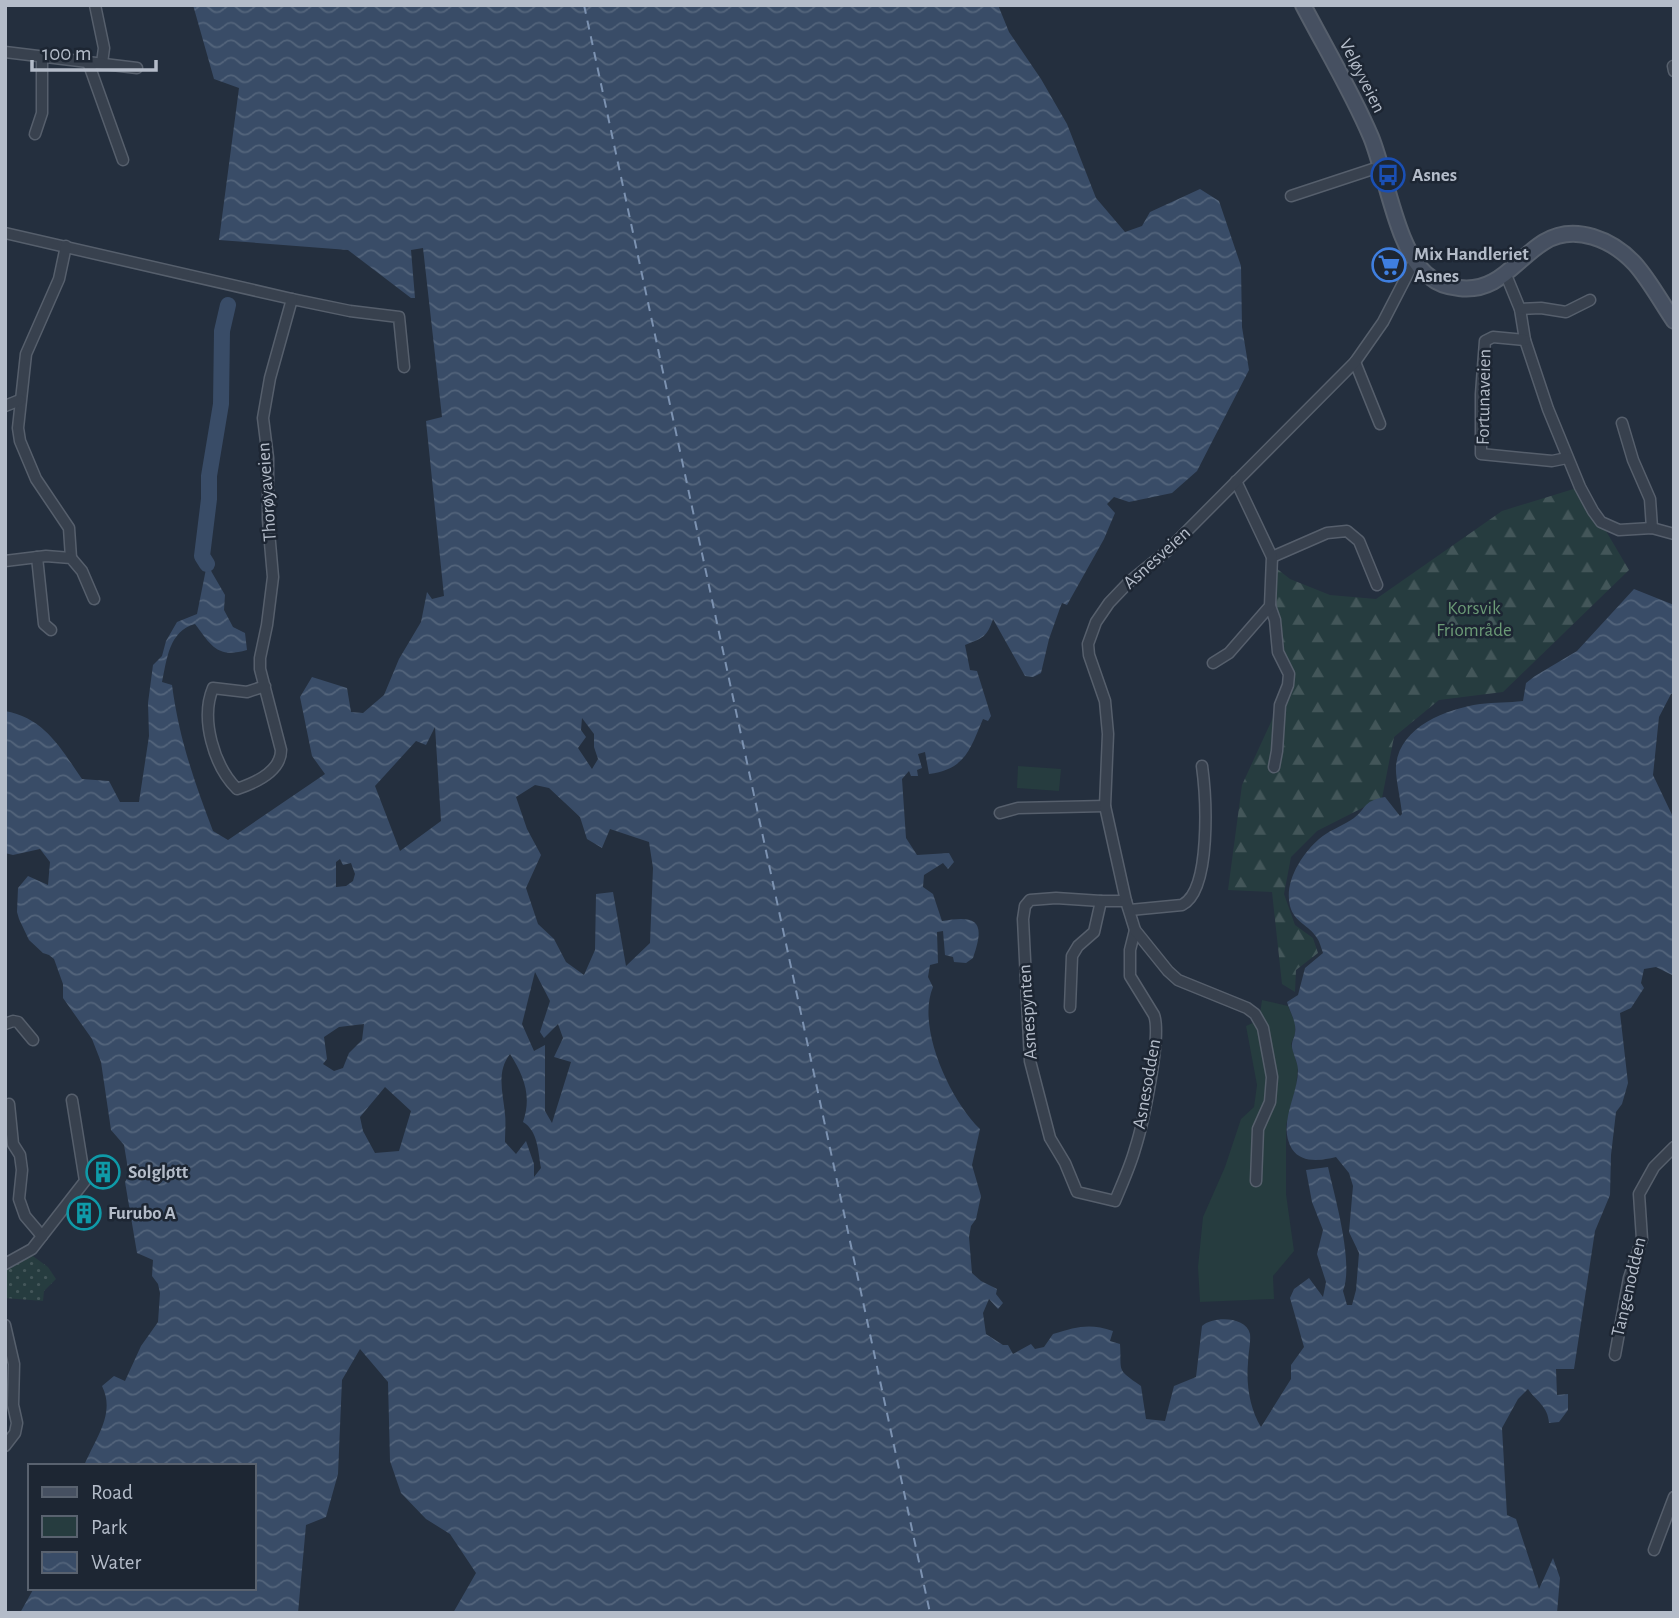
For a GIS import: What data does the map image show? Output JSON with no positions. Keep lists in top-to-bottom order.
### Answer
{
  "streets": {
    "main road": ["Veløyveien"],
    "street": [
      "Fortunaveien",
      "Thorøyaveien",
      "Asnesveien",
      "Asnespynten",
      "Asnesodden",
      "Tangenodden"
    ]
  },
  "crossings": [
    ["Veløyveien", "Asnesveien"],
    ["Asnesveien", "Asnespynten"],
    ["Asnesveien", "Asnesodden"],
    ["Asnespynten", "Asnesodden"]
  ],
  "parks": ["Korsvik Friområde"],
  "places": {
    "bus stop": ["Asnes"],
    "supermarket": ["Mix Handleriet Asnes"],
    "building": ["Solgløtt", "Furubo A"]
  },
  "legend": ["Road", "Park", "Water"],
  "scale_bar": "100 m"
}
